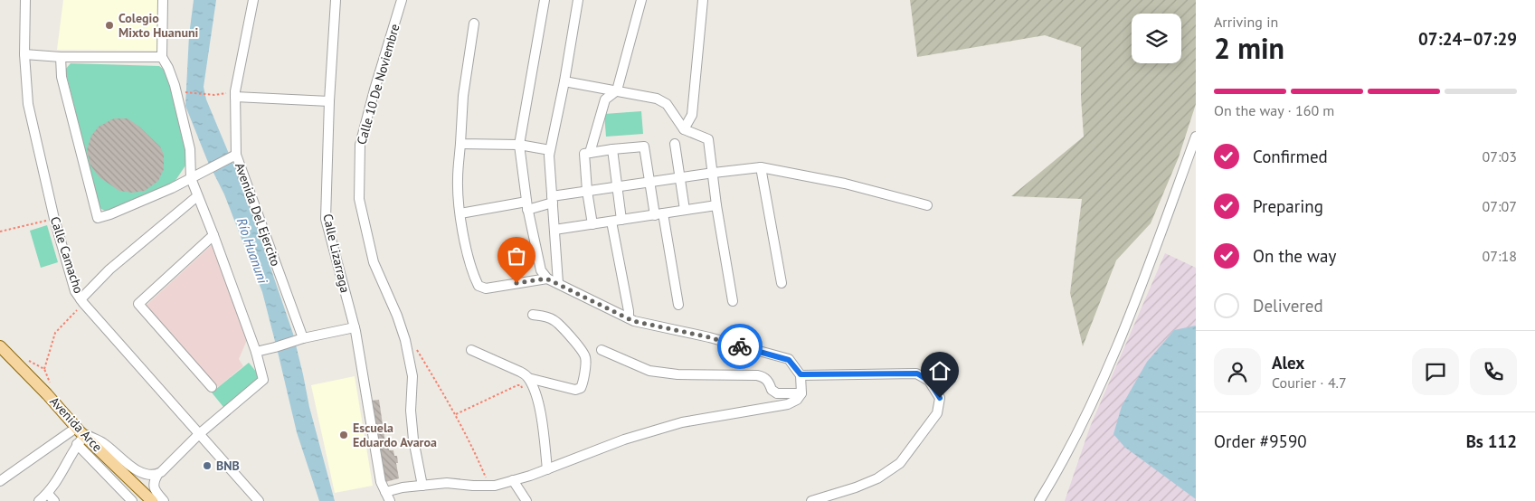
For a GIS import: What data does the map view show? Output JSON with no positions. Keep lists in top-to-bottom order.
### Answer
{
  "streets": {
    "main road": ["Avenida Arce"],
    "street": [
      "Calle 10 De Noviembre",
      "Avenida Del Ejercito",
      "Calle Lizarraga",
      "Calle Camacho"
    ]
  },
  "water": ["Río Huanuni"],
  "places": ["Colegio Mixto Huanuni", "Escuela Eduardo Avaroa", "BNB"],
  "page": {
    "heading": ["2 min", "Arriving in", "07:24–07:29"],
    "panel": [
      "Alex",
      "Courier · 4.7",
      "Order #9590",
      "Bs 112"
    ],
    "bar": "On the way · 160 m",
    "list": [
      ["Confirmed", "07:03"],
      ["Preparing", "07:07"],
      ["On the way", "07:18"],
      "Delivered"
    ]
  }
}
